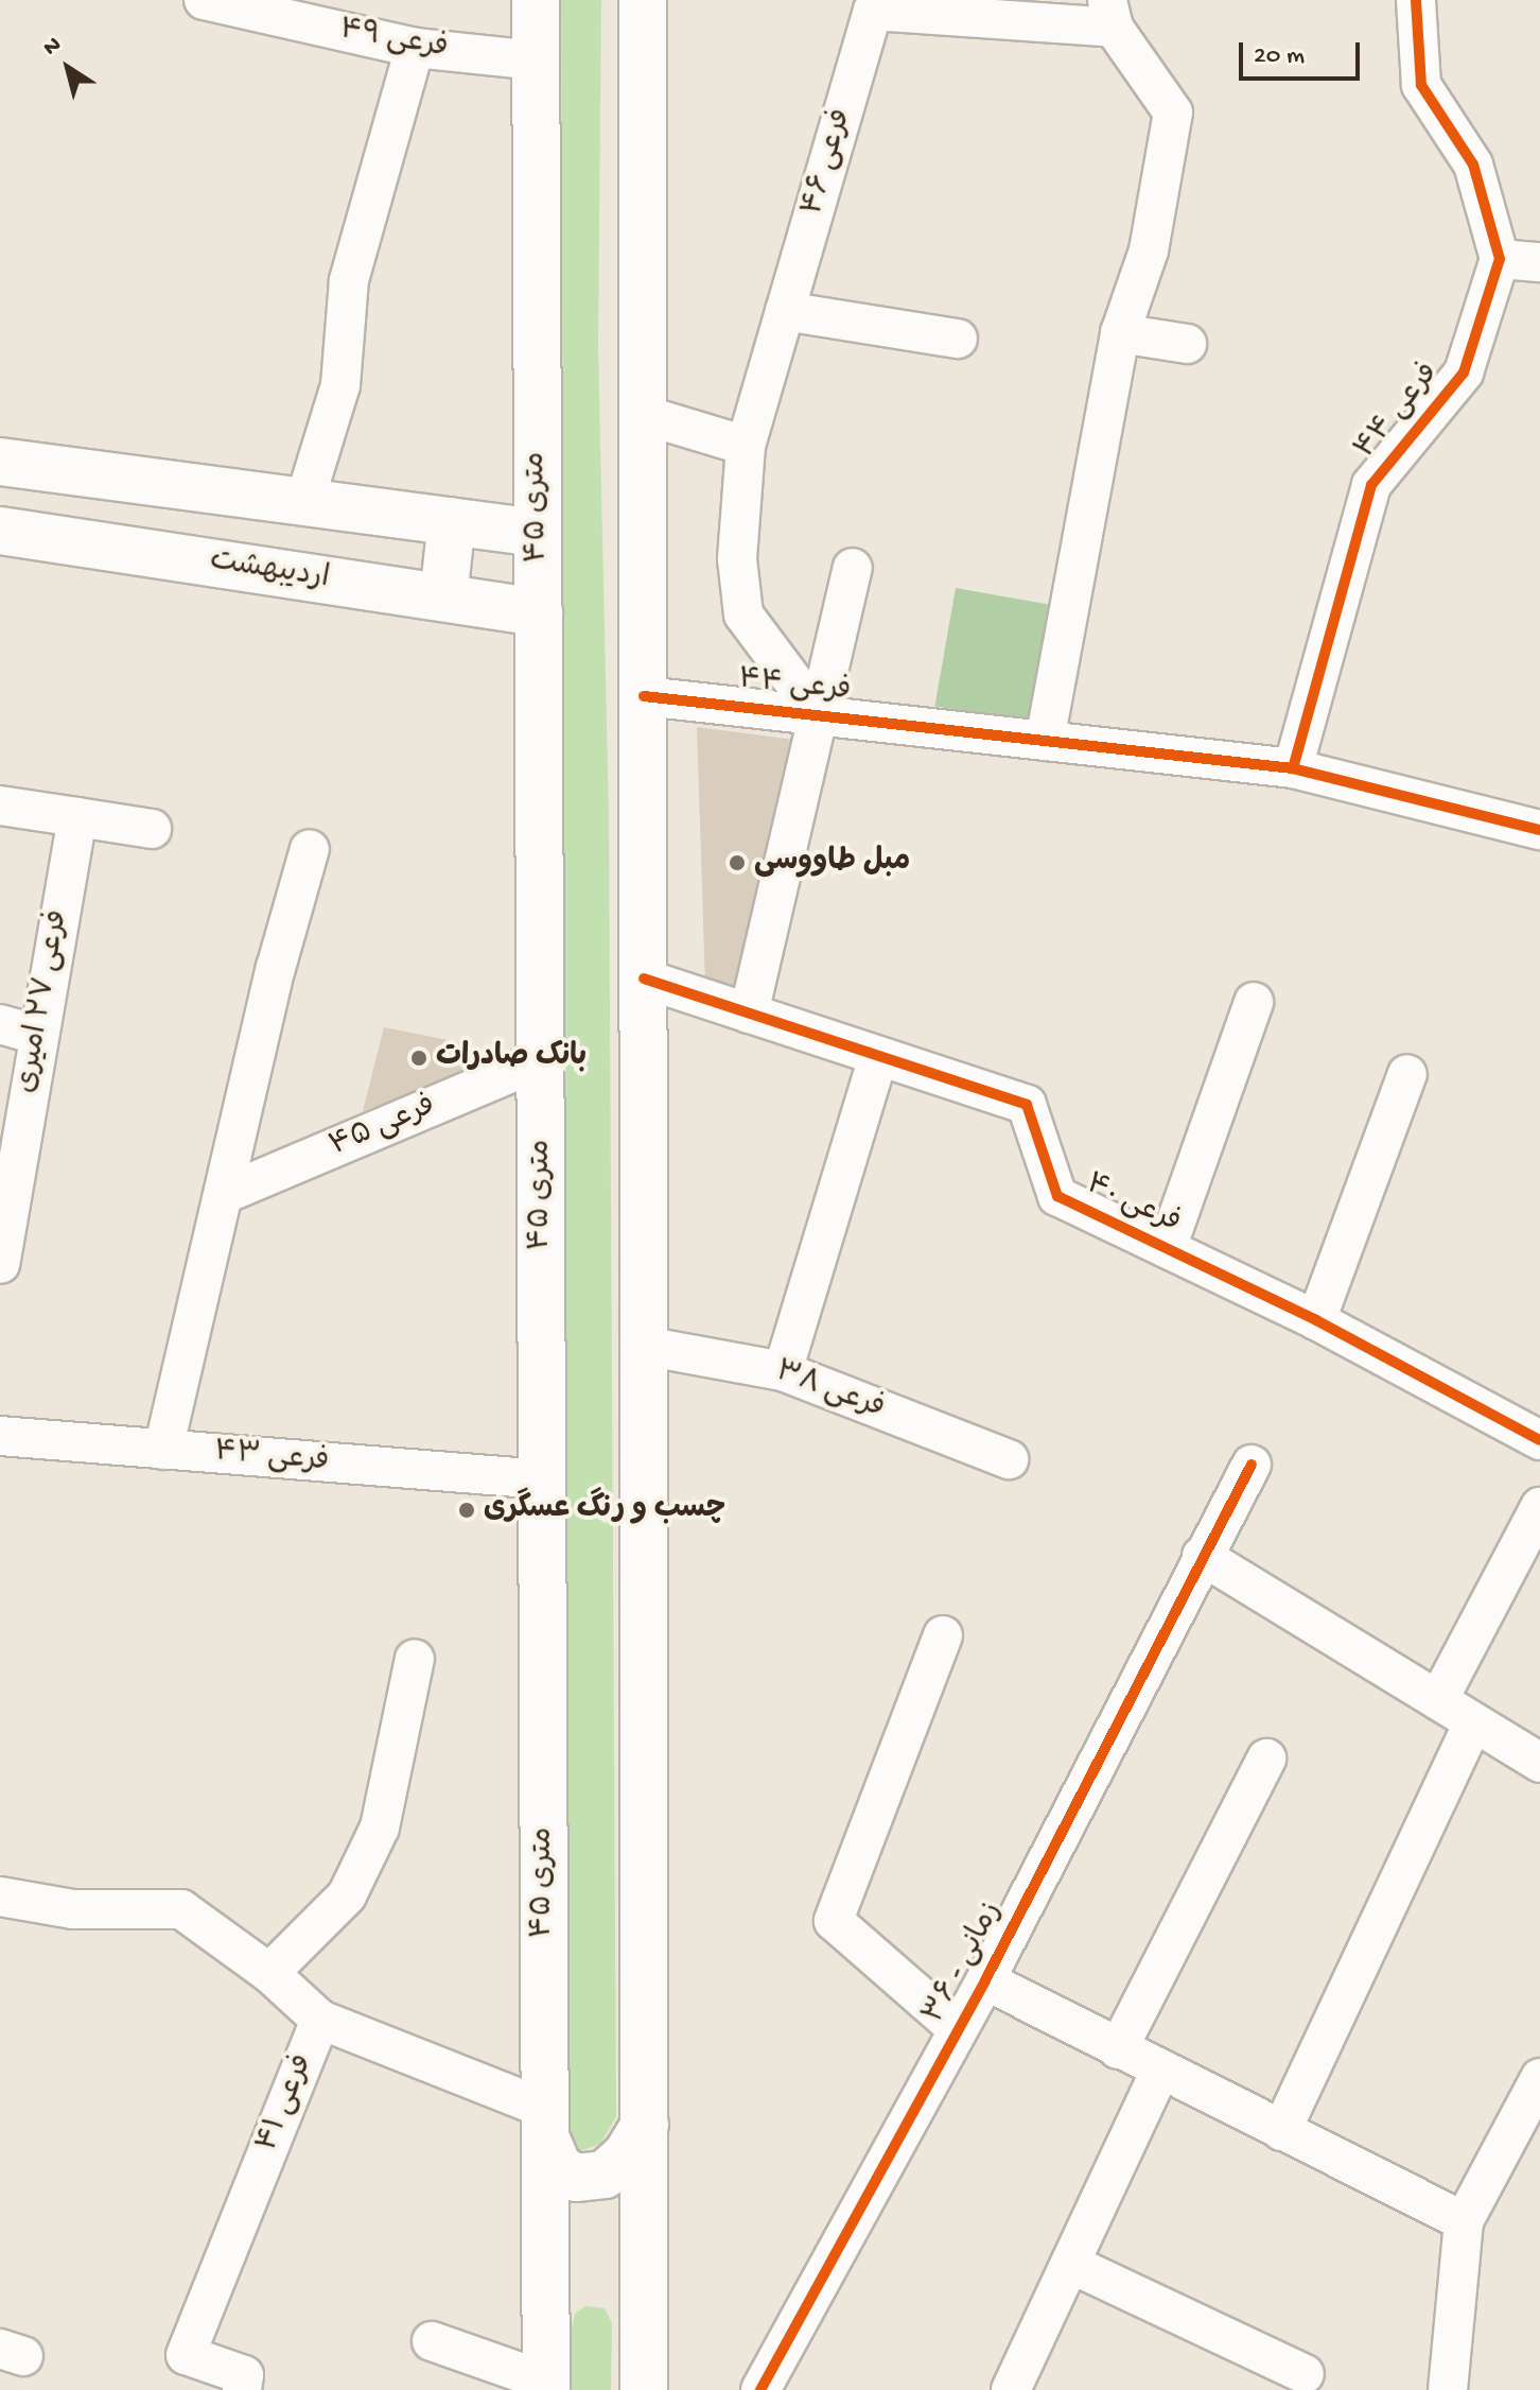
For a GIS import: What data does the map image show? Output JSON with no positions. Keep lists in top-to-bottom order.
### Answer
{
  "streets": {
    "main road": ["۴۵ متری", "اردیبهشت"],
    "street": [
      "فرعی ۴۹",
      "فرعی ۴۶",
      "فرعی ۴۴",
      "فرعی ۲۷ امیری",
      "فرعی ۴۵",
      "فرعی ۴۰",
      "فرعی ۳۸",
      "فرعی ۴۳",
      "۳۶ - زمانی",
      "فرعی ۴۱"
    ]
  },
  "crossings": [
    ["فرعی ۴۹", "۴۵ متری"],
    ["فرعی ۴۶", "فرعی ۴۴"],
    ["۴۵ متری", "اردیبهشت"],
    ["۴۵ متری", "فرعی ۴۵"],
    ["۴۵ متری", "فرعی ۴۳"],
    ["۴۵ متری", "فرعی ۴۱"]
  ],
  "places": ["مبل طاووسی", "بانک صادرات", "چسب و رنگ عسگری"],
  "scale_bar": "20 m",
  "north": "top left"
}
